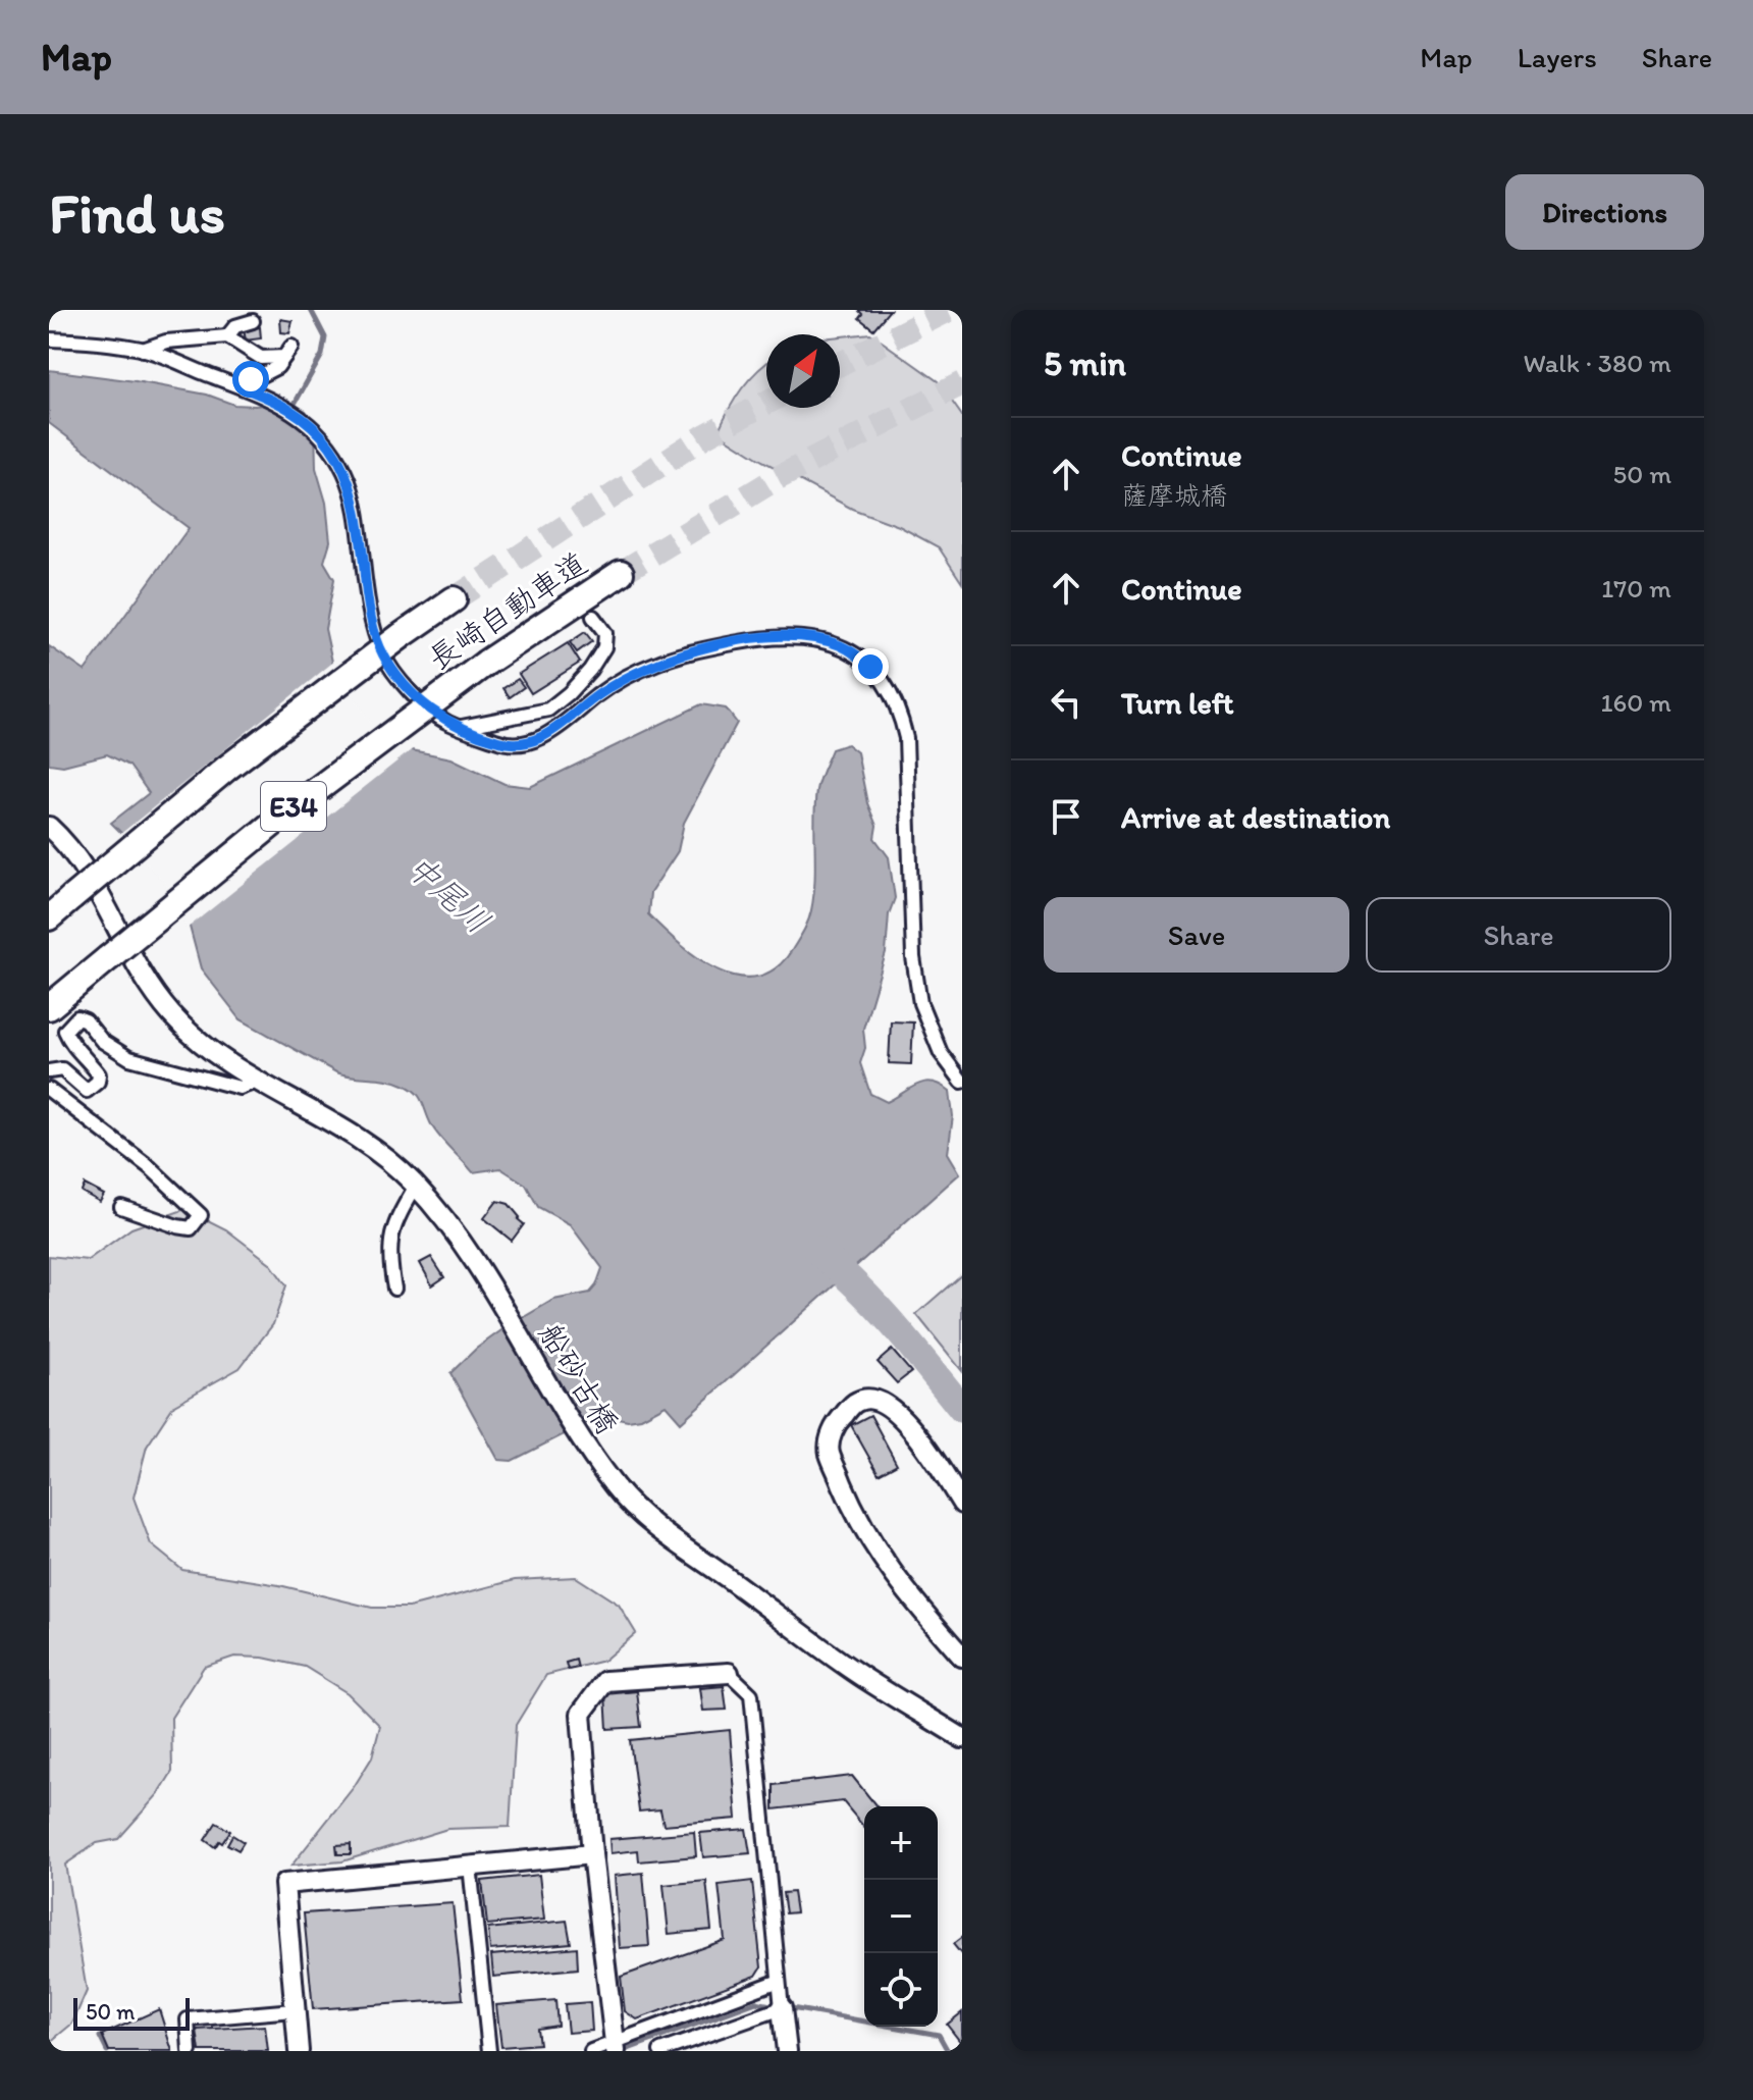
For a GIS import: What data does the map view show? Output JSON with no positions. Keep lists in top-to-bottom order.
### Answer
{
  "streets": {
    "highway": ["長崎自動車道", "E34"],
    "street": ["船砂古橋"]
  },
  "water": ["中尾川"],
  "scale_bar": "50 m",
  "north": "top right",
  "page": {
    "header": "Map",
    "nav": ["Map", "Layers", "Share"],
    "buttons": [
      "Directions",
      ["Save", "Share"]
    ],
    "title": "Find us",
    "heading": ["5 min", "Walk · 380 m"],
    "list": [
      ["Continue", "薩摩城橋", "50 m"],
      ["Continue", "170 m"],
      ["Turn left", "160 m"],
      "Arrive at destination"
    ],
    "map_buttons": ["+", "−"],
    "scale": "50 m"
  }
}
